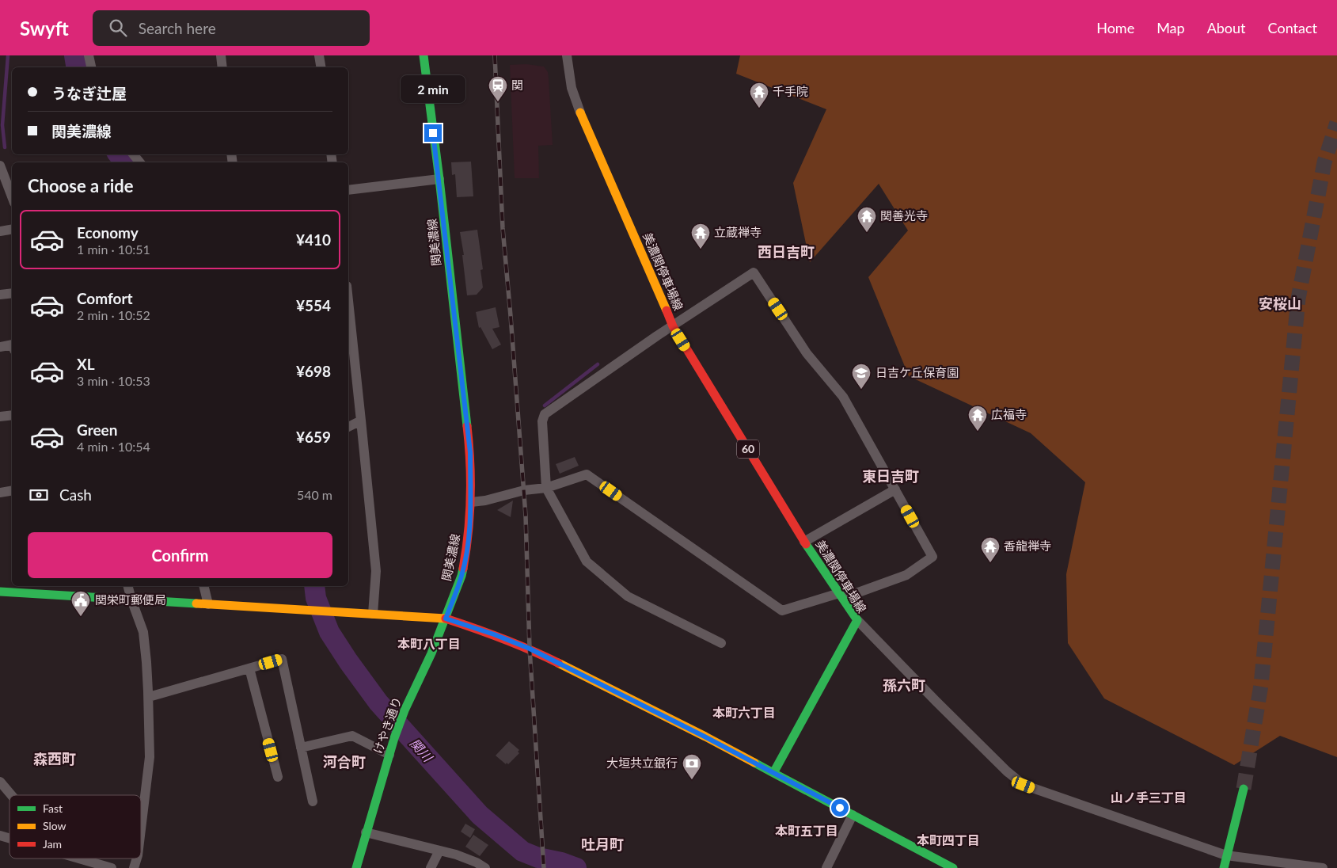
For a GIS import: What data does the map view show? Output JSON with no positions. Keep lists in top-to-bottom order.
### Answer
{
  "streets": {
    "main road": [
      "関美濃線",
      "美濃関停車場線",
      "60",
      "けやき通り"
    ]
  },
  "crossings": [
    ["関美濃線", "けやき通り"]
  ],
  "districts": [
    "西日吉町",
    "安桜山",
    "東日吉町",
    "本町八丁目",
    "孫六町",
    "本町六丁目",
    "森西町",
    "河合町",
    "山ノ手三丁目",
    "本町五丁目",
    "本町四丁目",
    "吐月町"
  ],
  "water": ["関川"],
  "places": {
    "station": ["関"],
    "temple": [
      "千手院",
      "関善光寺",
      "立蔵禅寺",
      "広福寺",
      "香龍禅寺"
    ],
    "school or university": ["日吉ケ丘保育園"],
    "public building": ["関栄町郵便局"],
    "bank": ["大垣共立銀行"]
  },
  "legend": ["Fast", "Slow", "Jam"],
  "page": {
    "header": "Swyft",
    "search": "Search here",
    "nav": [
      "Home",
      "Map",
      "About",
      "Contact"
    ],
    "banner": ["うなぎ辻屋", "関美濃線"],
    "bubble": "2 min",
    "heading": "Choose a ride",
    "list": [
      {
        "name": "Economy",
        "note": "1 min · 10:51",
        "value": "¥410"
      },
      {
        "name": "Comfort",
        "note": "2 min · 10:52",
        "value": "¥554"
      },
      {
        "name": "XL",
        "note": "3 min · 10:53",
        "value": "¥698"
      },
      {
        "name": "Green",
        "note": "4 min · 10:54",
        "value": "¥659"
      }
    ],
    "pay": ["Cash", "540 m"],
    "buttons": "Confirm"
  }
}
